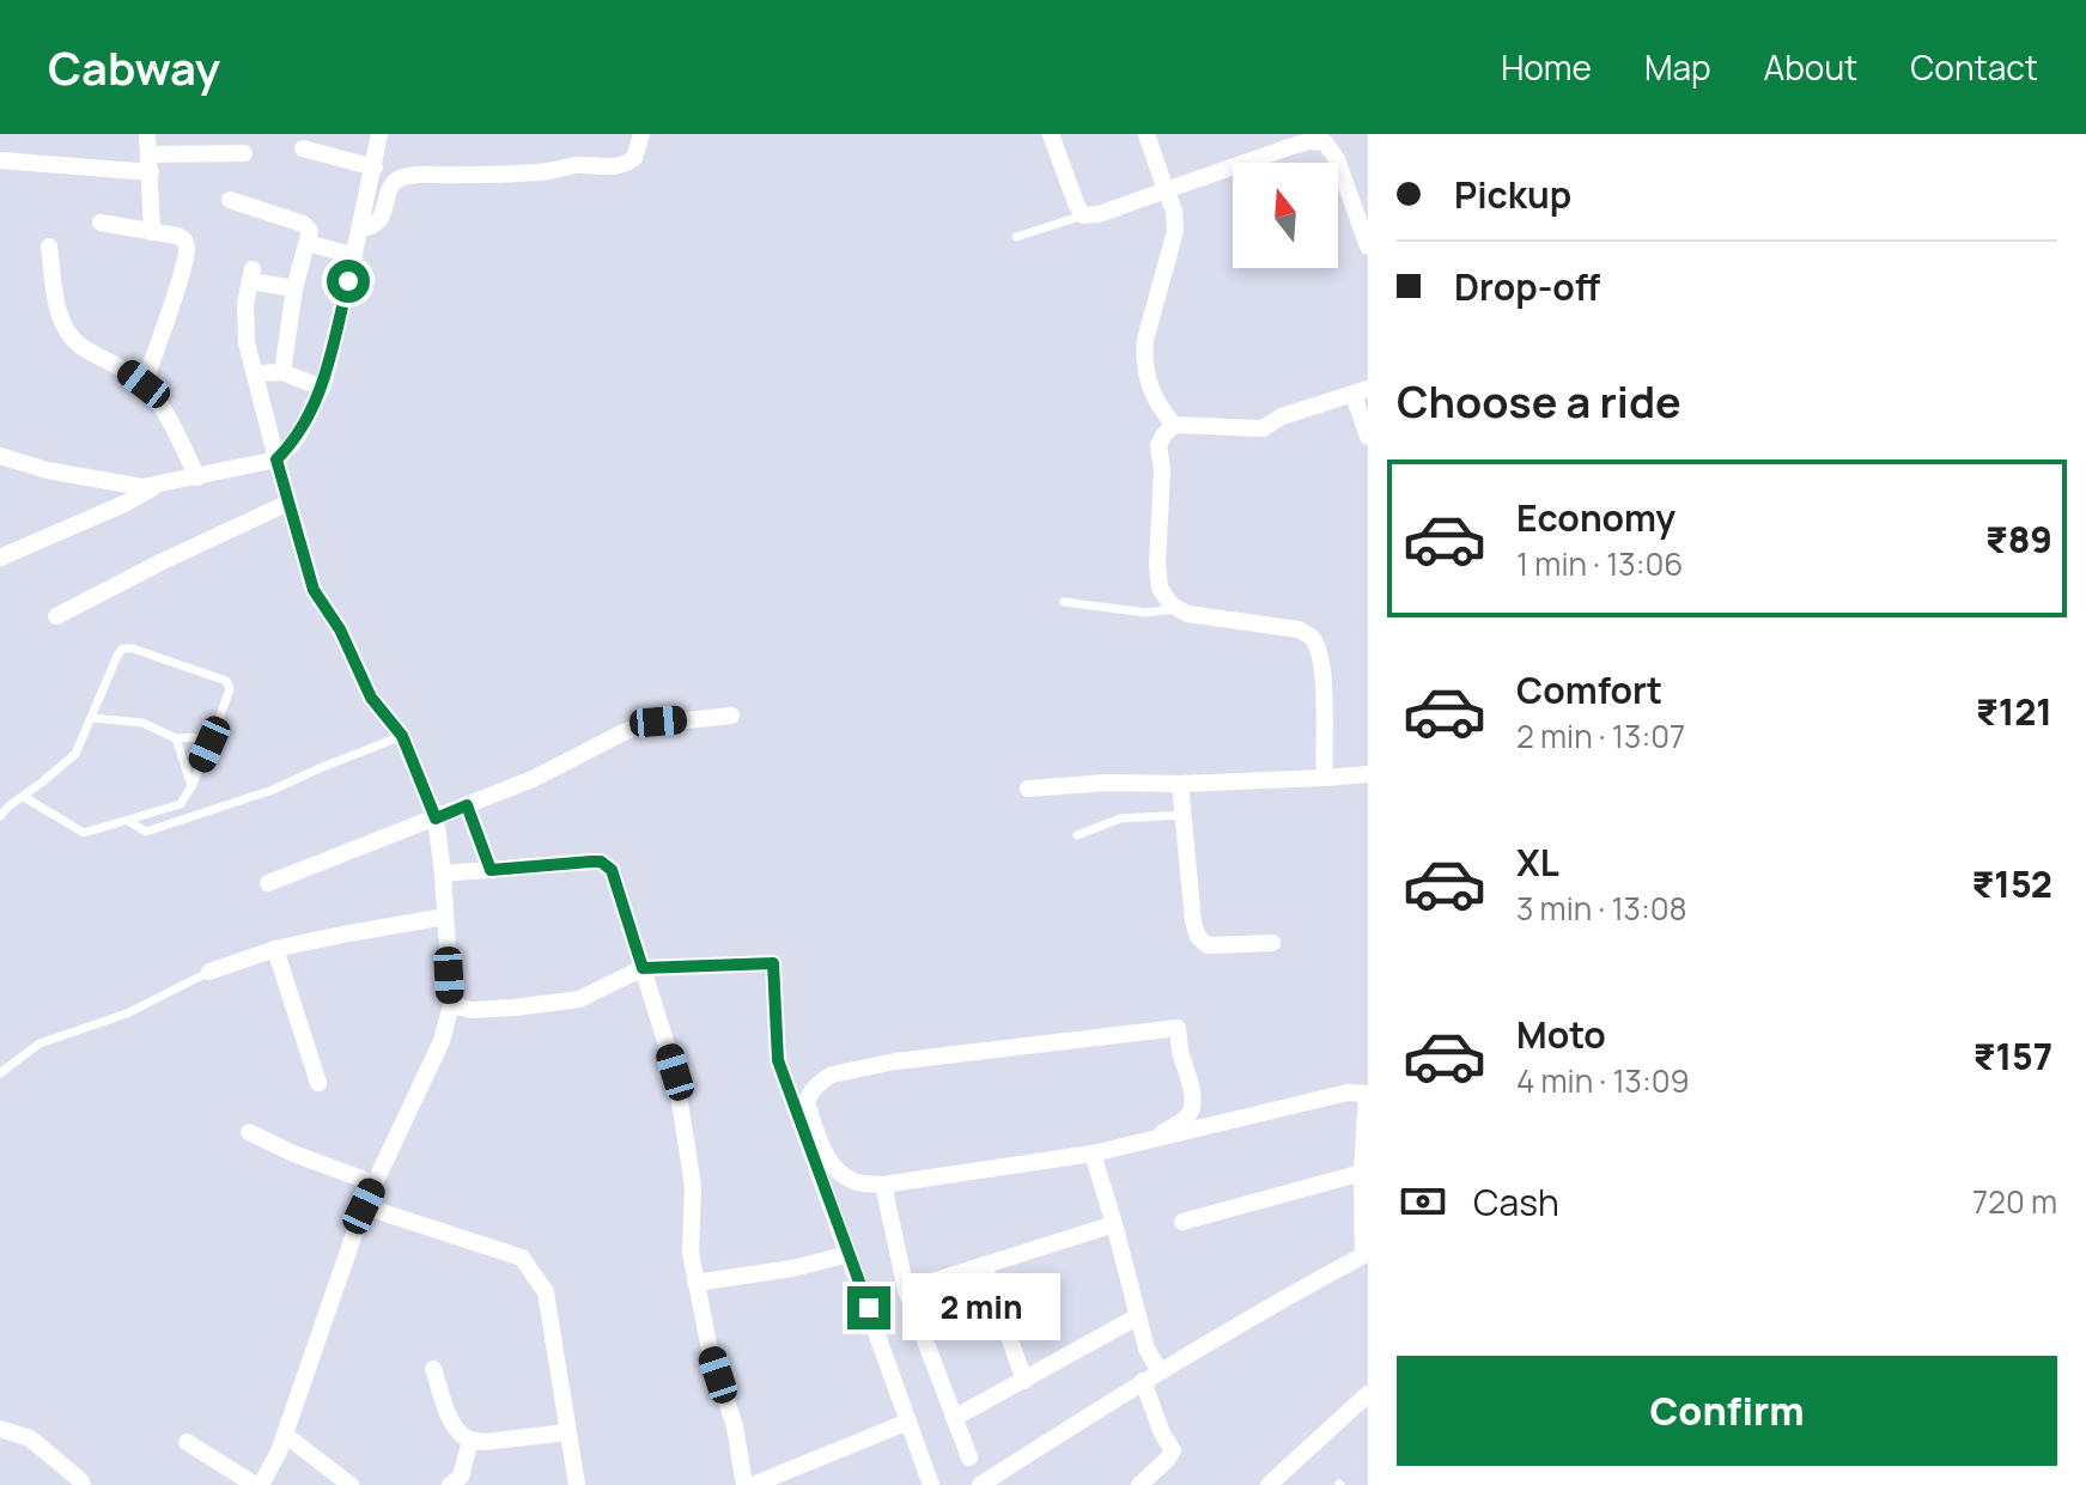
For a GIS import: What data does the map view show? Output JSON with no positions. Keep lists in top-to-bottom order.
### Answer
{
  "north": "top",
  "page": {
    "header": "Cabway",
    "nav": [
      "Home",
      "Map",
      "About",
      "Contact"
    ],
    "banner": ["Pickup", "Drop-off"],
    "heading": "Choose a ride",
    "list": [
      {
        "name": "Economy",
        "note": "1 min · 13:06",
        "value": "₹89"
      },
      {
        "name": "Comfort",
        "note": "2 min · 13:07",
        "value": "₹121"
      },
      {
        "name": "XL",
        "note": "3 min · 13:08",
        "value": "₹152"
      },
      {
        "name": "Moto",
        "note": "4 min · 13:09",
        "value": "₹157"
      }
    ],
    "pay": ["Cash", "720 m"],
    "bubble": "2 min",
    "buttons": "Confirm"
  }
}
